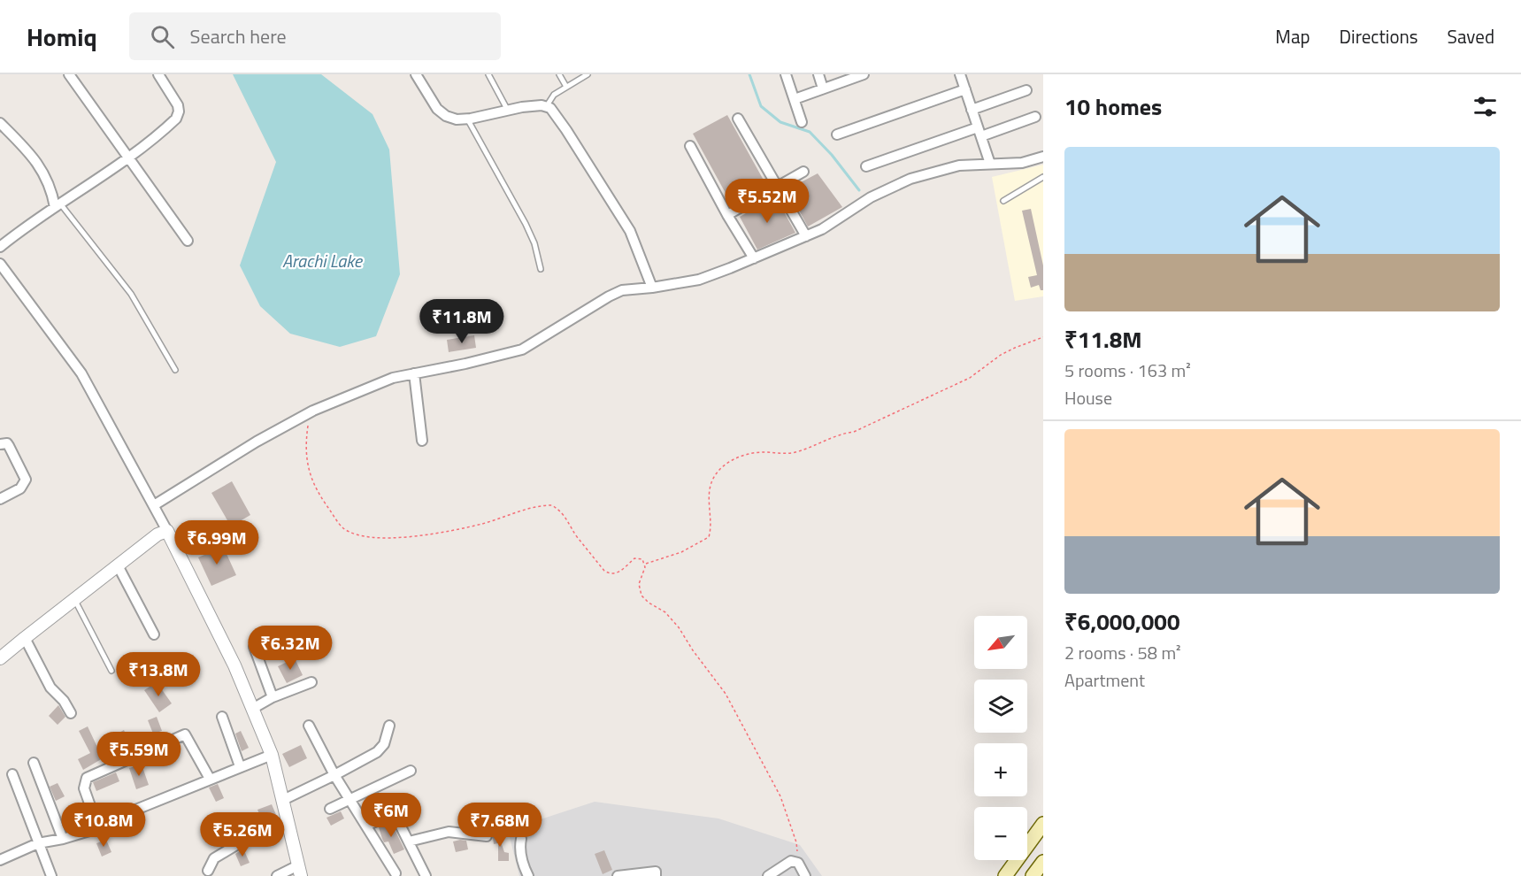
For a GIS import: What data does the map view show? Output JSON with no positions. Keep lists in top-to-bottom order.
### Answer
{
  "water": ["Arachi Lake"],
  "north": "bottom left",
  "page": {
    "header": "Homiq",
    "search": "Search here",
    "nav": ["Map", "Directions", "Saved"],
    "heading": "10 homes",
    "list": [
      {
        "name": "₹11.8M",
        "note": "5 rooms · 163 m² · House"
      },
      {
        "name": "₹6,000,000",
        "note": "2 rooms · 58 m² · Apartment"
      }
    ],
    "price": [
      "₹5.52M",
      "₹11.8M",
      "₹6.99M",
      "₹6.32M",
      "₹13.8M",
      "₹5.59M",
      "₹6M",
      "₹10.8M",
      "₹7.68M",
      "₹5.26M"
    ],
    "map_buttons": ["+", "−"]
  }
}
